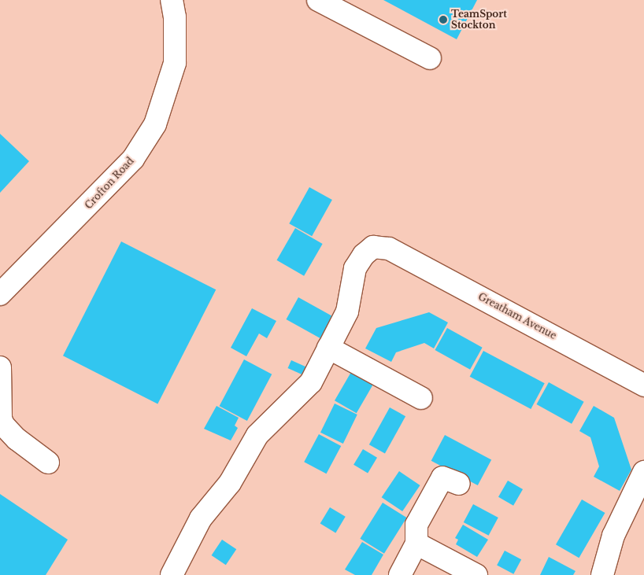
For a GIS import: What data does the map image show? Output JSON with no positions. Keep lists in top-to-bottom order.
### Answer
{
  "streets": {
    "street": ["Crofton Road", "Greatham Avenue"]
  },
  "places": ["TeamSport Stockton"]
}
